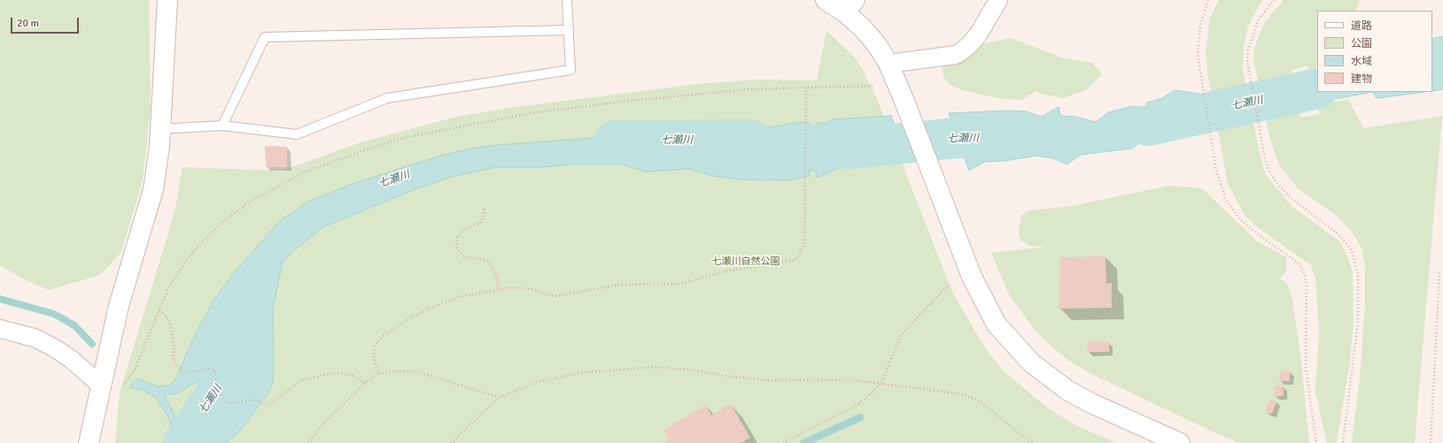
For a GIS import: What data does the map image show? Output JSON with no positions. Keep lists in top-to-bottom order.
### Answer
{
  "water": ["七瀬川"],
  "parks": ["七瀬川自然公園"],
  "legend": [
    "道路",
    "公園",
    "水域",
    "建物"
  ],
  "scale_bar": "20 m"
}
